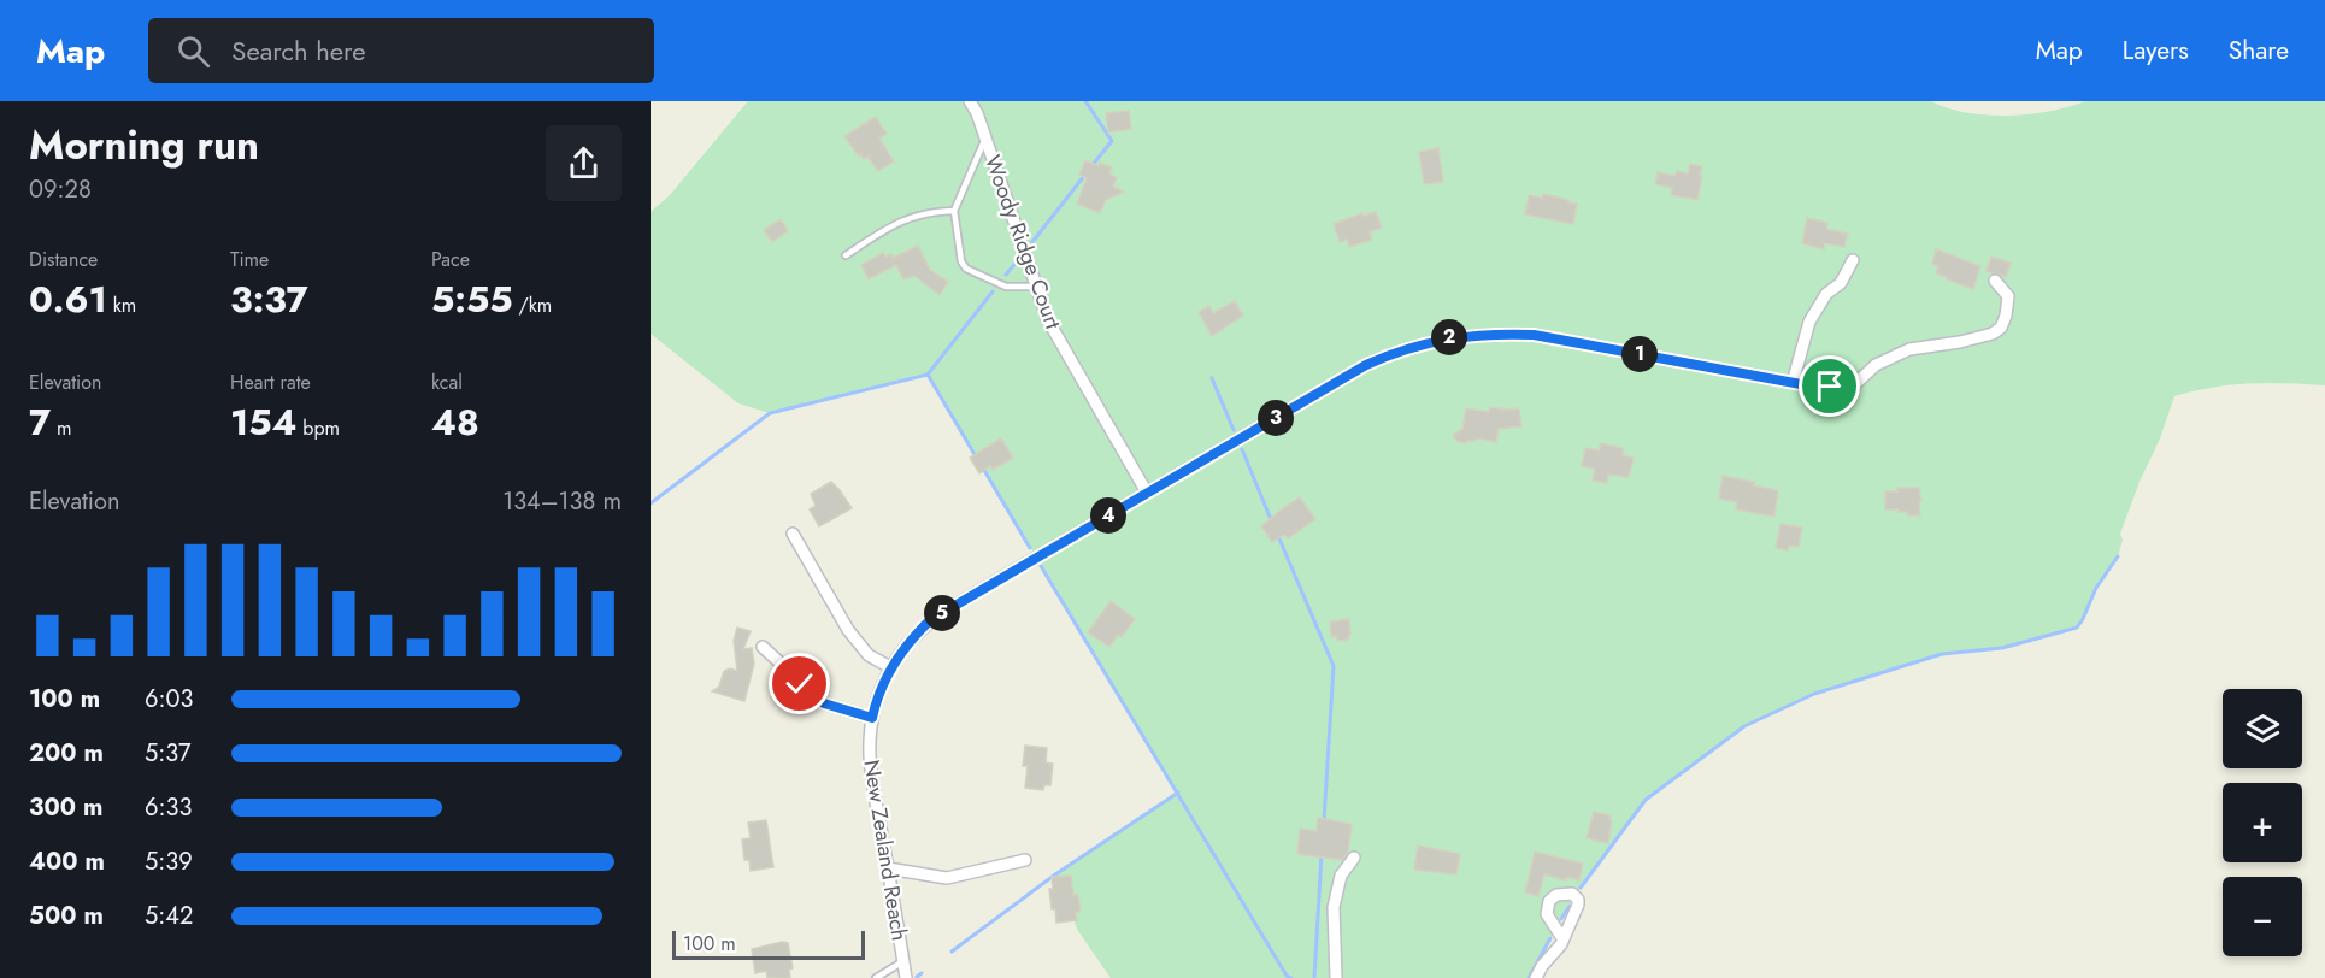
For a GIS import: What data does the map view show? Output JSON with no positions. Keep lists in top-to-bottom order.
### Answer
{
  "streets": {
    "street": ["Woody Ridge Court", "New Zealand Reach"]
  },
  "crossings": [
    ["Woody Ridge Court", "New Zealand Reach"]
  ],
  "scale_bar": "100 m",
  "page": {
    "header": "Map",
    "search": "Search here",
    "nav": ["Map", "Layers", "Share"],
    "heading": ["Morning run", "09:28"],
    "stats": [
      ["Distance", "0.61 km"],
      ["Time", "3:37"],
      ["Pace", "5:55 /km"],
      ["Elevation", "7 m"],
      ["Heart rate", "154 bpm"],
      ["kcal", "48"]
    ],
    "pins": [
      "2",
      "1",
      "3",
      "4",
      "5"
    ],
    "chart": ["Elevation", "134–138 m"],
    "list": [
      {
        "name": "100 m",
        "note": "6:03"
      },
      {
        "name": "200 m",
        "note": "5:37"
      },
      {
        "name": "300 m",
        "note": "6:33"
      },
      {
        "name": "400 m",
        "note": "5:39"
      },
      {
        "name": "500 m",
        "note": "5:42"
      }
    ],
    "map_buttons": ["+", "−"],
    "scale": "100 m"
  }
}
